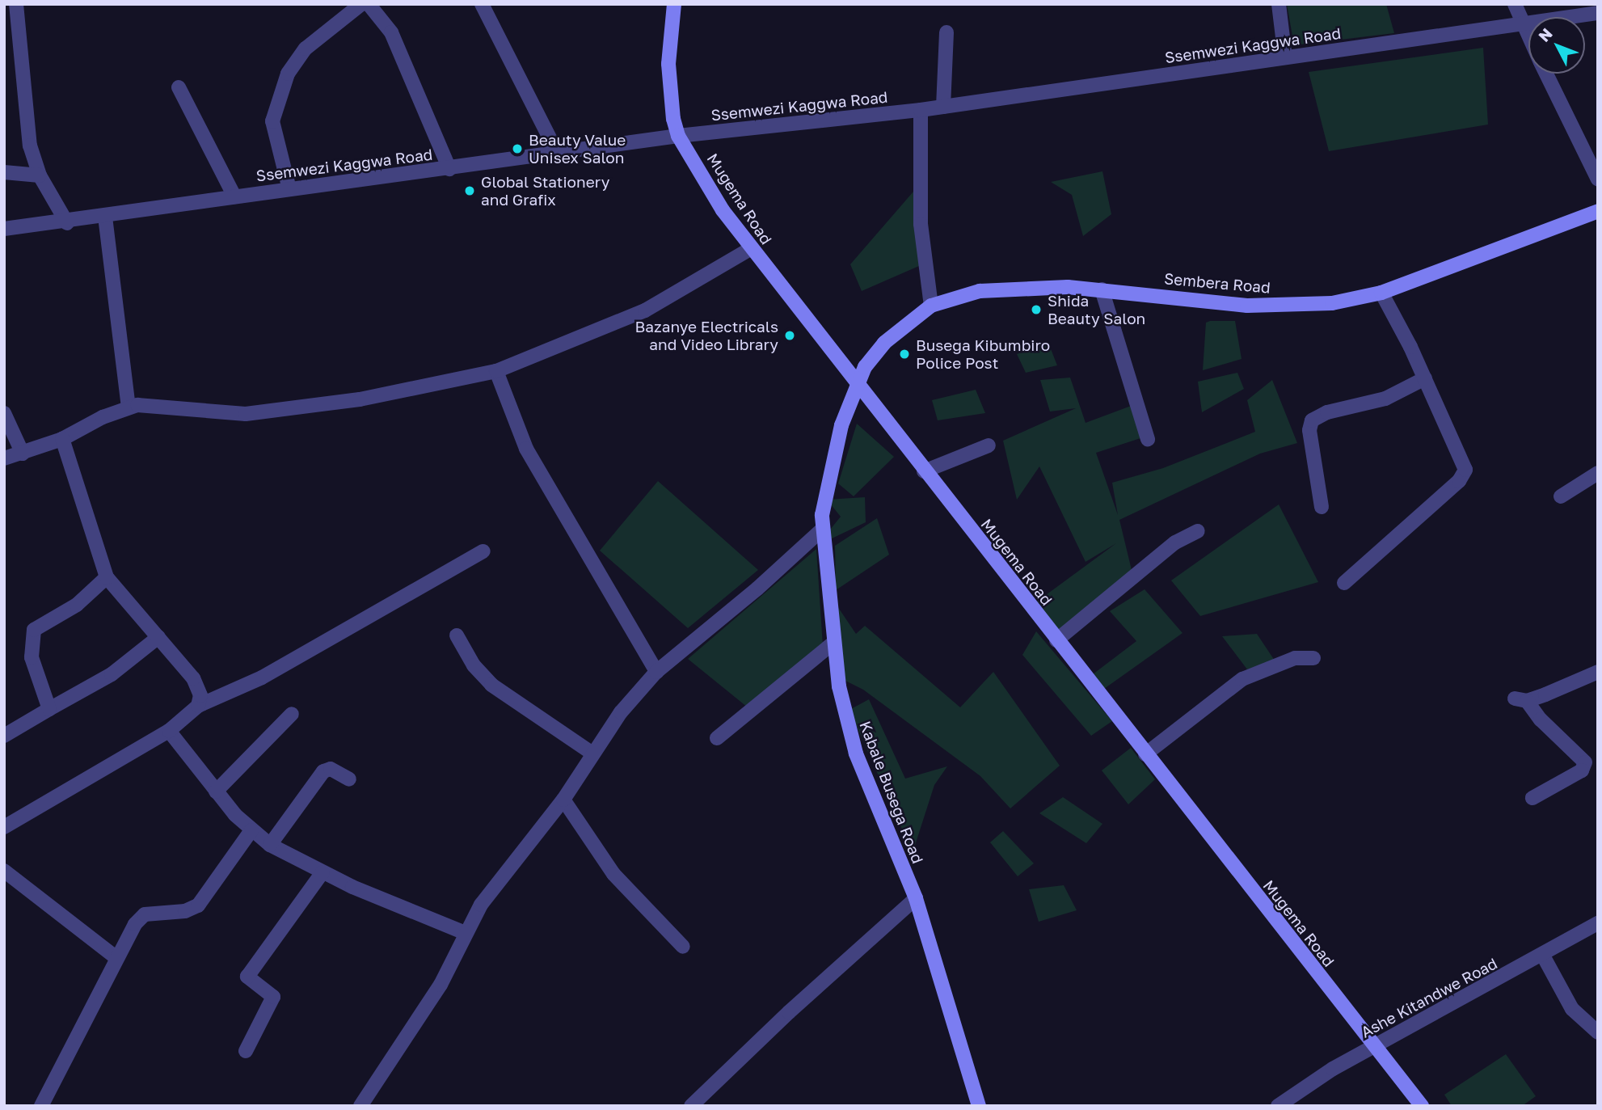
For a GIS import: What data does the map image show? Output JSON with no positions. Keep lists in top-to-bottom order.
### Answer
{
  "streets": {
    "street": [
      "Ssemwezi Kaggwa Road",
      "Mugema Road",
      "Sembera Road",
      "Kabale Busega Road",
      "Ashe Kitandwe Road"
    ]
  },
  "crossings": [
    ["Ssemwezi Kaggwa Road", "Mugema Road"],
    ["Mugema Road", "Sembera Road"],
    ["Mugema Road", "Kabale Busega Road"],
    ["Mugema Road", "Ashe Kitandwe Road"],
    ["Sembera Road", "Kabale Busega Road"]
  ],
  "places": [
    "Beauty Value Unisex Salon",
    "Global Stationery and Grafix",
    "Shida Beauty Salon",
    "Bazanye Electricals and Video Library",
    "Busega Kibumbiro Police Post"
  ],
  "north": "top left"
}
